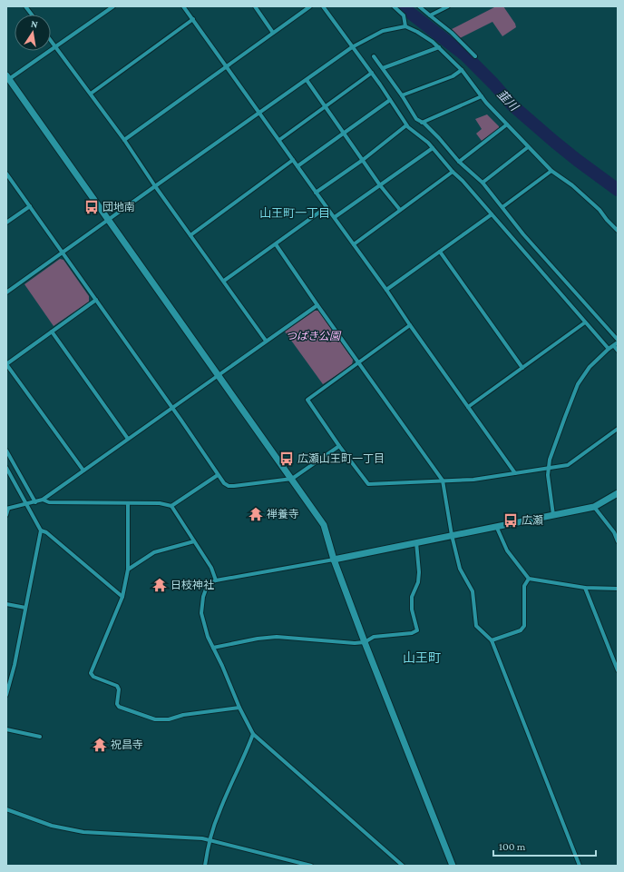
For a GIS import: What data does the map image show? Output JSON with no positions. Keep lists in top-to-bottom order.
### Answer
{
  "districts": ["山王町一丁目", "山王町"],
  "water": ["韮川"],
  "parks": ["つばき公園"],
  "places": {
    "bus stop": ["団地南", "広瀬山王町一丁目", "広瀬"],
    "temple": ["禅養寺", "日枝神社", "祝昌寺"]
  },
  "scale_bar": "100 m",
  "north": "top"
}
